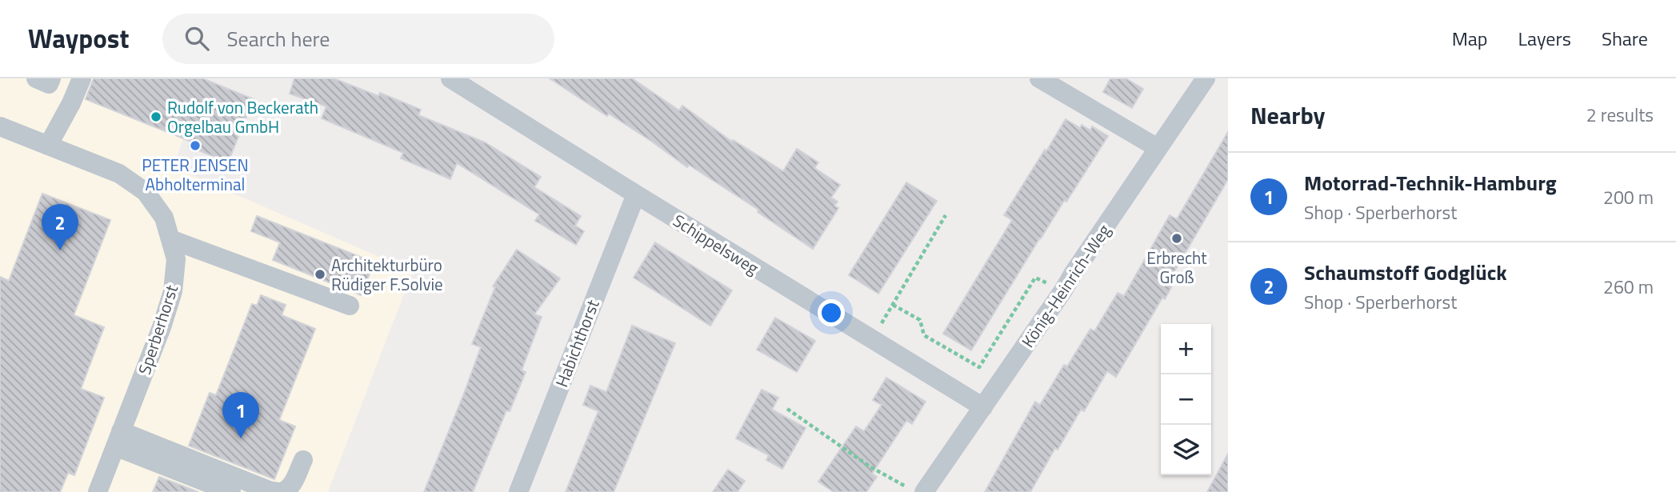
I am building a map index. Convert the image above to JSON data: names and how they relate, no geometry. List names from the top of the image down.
{
  "streets": {
    "street": [
      "Schippelsweg",
      "König-Heinrich-Weg",
      "Sperberhorst",
      "Habichthorst"
    ]
  },
  "crossings": [
    ["Schippelsweg", "König-Heinrich-Weg"],
    ["Schippelsweg", "Habichthorst"]
  ],
  "places": [
    "Rudolf von Beckerath Orgelbau GmbH",
    "PETER JENSEN Abholterminal",
    "Erbrecht Groß",
    "Architekturbüro Rüdiger F.Solvie"
  ],
  "page": {
    "header": "Waypost",
    "search": "Search here",
    "nav": ["Map", "Layers", "Share"],
    "heading": ["Nearby", "2 results"],
    "list": [
      {
        "mark": "1",
        "name": "Motorrad-Technik-Hamburg",
        "note": "Shop · Sperberhorst",
        "value": "200 m"
      },
      {
        "mark": "2",
        "name": "Schaumstoff Godglück",
        "note": "Shop · Sperberhorst",
        "value": "260 m"
      }
    ],
    "pins": ["2", "1"],
    "map_buttons": ["+", "−"]
  }
}
